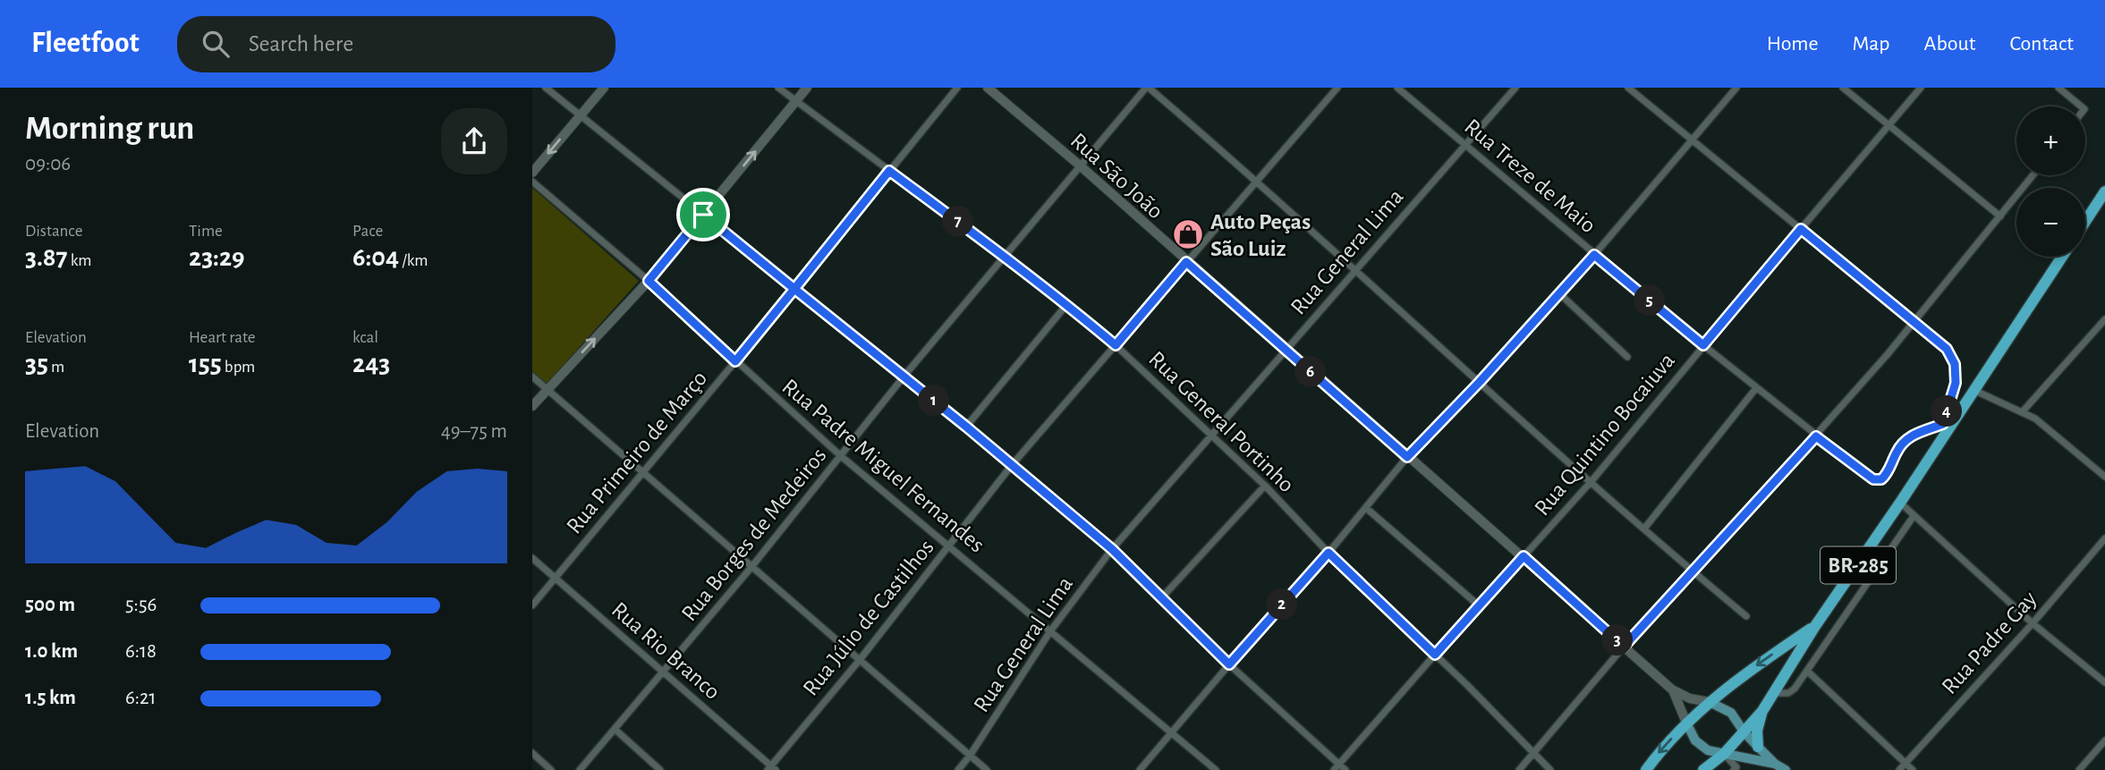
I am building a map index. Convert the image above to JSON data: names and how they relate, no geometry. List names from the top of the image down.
{
  "streets": {
    "highway": ["BR-285"],
    "main road": ["Rua São João"],
    "street": [
      "Rua Treze de Maio",
      "Rua General Lima",
      "Rua General Portinho",
      "Rua Quintino Bocaiuva",
      "Rua Primeiro de Março",
      "Rua Padre Miguel Fernandes",
      "Rua Borges de Medeiros",
      "Rua Júlio de Castilhos",
      "Rua Padre Gay",
      "Rua Rio Branco"
    ]
  },
  "crossings": [
    ["Rua São João", "Rua General Lima"],
    ["Rua São João", "Rua Quintino Bocaiuva"],
    ["Rua São João", "Rua Borges de Medeiros"],
    ["Rua São João", "BR-285"],
    ["Rua São João", "Rua Júlio de Castilhos"],
    ["Rua Treze de Maio", "Rua General Lima"],
    ["Rua Treze de Maio", "Rua Quintino Bocaiuva"],
    ["Rua Treze de Maio", "BR-285"],
    ["Rua General Lima", "Rua General Portinho"],
    ["Rua General Lima", "Rua Padre Miguel Fernandes"],
    ["Rua General Portinho", "Rua Quintino Bocaiuva"],
    ["Rua General Portinho", "Rua Primeiro de Março"],
    ["Rua General Portinho", "Rua Borges de Medeiros"],
    ["Rua General Portinho", "Rua Júlio de Castilhos"],
    ["Rua Primeiro de Março", "Rua Padre Miguel Fernandes"],
    ["Rua Primeiro de Março", "Rua Rio Branco"],
    ["Rua Padre Miguel Fernandes", "Rua Borges de Medeiros"],
    ["Rua Padre Miguel Fernandes", "Rua Júlio de Castilhos"],
    ["Rua Borges de Medeiros", "Rua Rio Branco"],
    ["Rua Júlio de Castilhos", "Rua Rio Branco"]
  ],
  "places": {
    "shop": ["Auto Peças São Luiz"]
  },
  "page": {
    "header": "Fleetfoot",
    "search": "Search here",
    "nav": [
      "Home",
      "Map",
      "About",
      "Contact"
    ],
    "heading": ["Morning run", "09:06"],
    "map_buttons": ["+", "−"],
    "stats": [
      ["Distance", "3.87 km"],
      ["Time", "23:29"],
      ["Pace", "6:04 /km"],
      ["Elevation", "35 m"],
      ["Heart rate", "155 bpm"],
      ["kcal", "243"]
    ],
    "pins": [
      "7",
      "5",
      "6",
      "1",
      "4",
      "2",
      "3"
    ],
    "chart": ["Elevation", "49–75 m"],
    "list": [
      {
        "name": "500 m",
        "note": "5:56"
      },
      {
        "name": "1.0 km",
        "note": "6:18"
      },
      {
        "name": "1.5 km",
        "note": "6:21"
      }
    ]
  }
}
